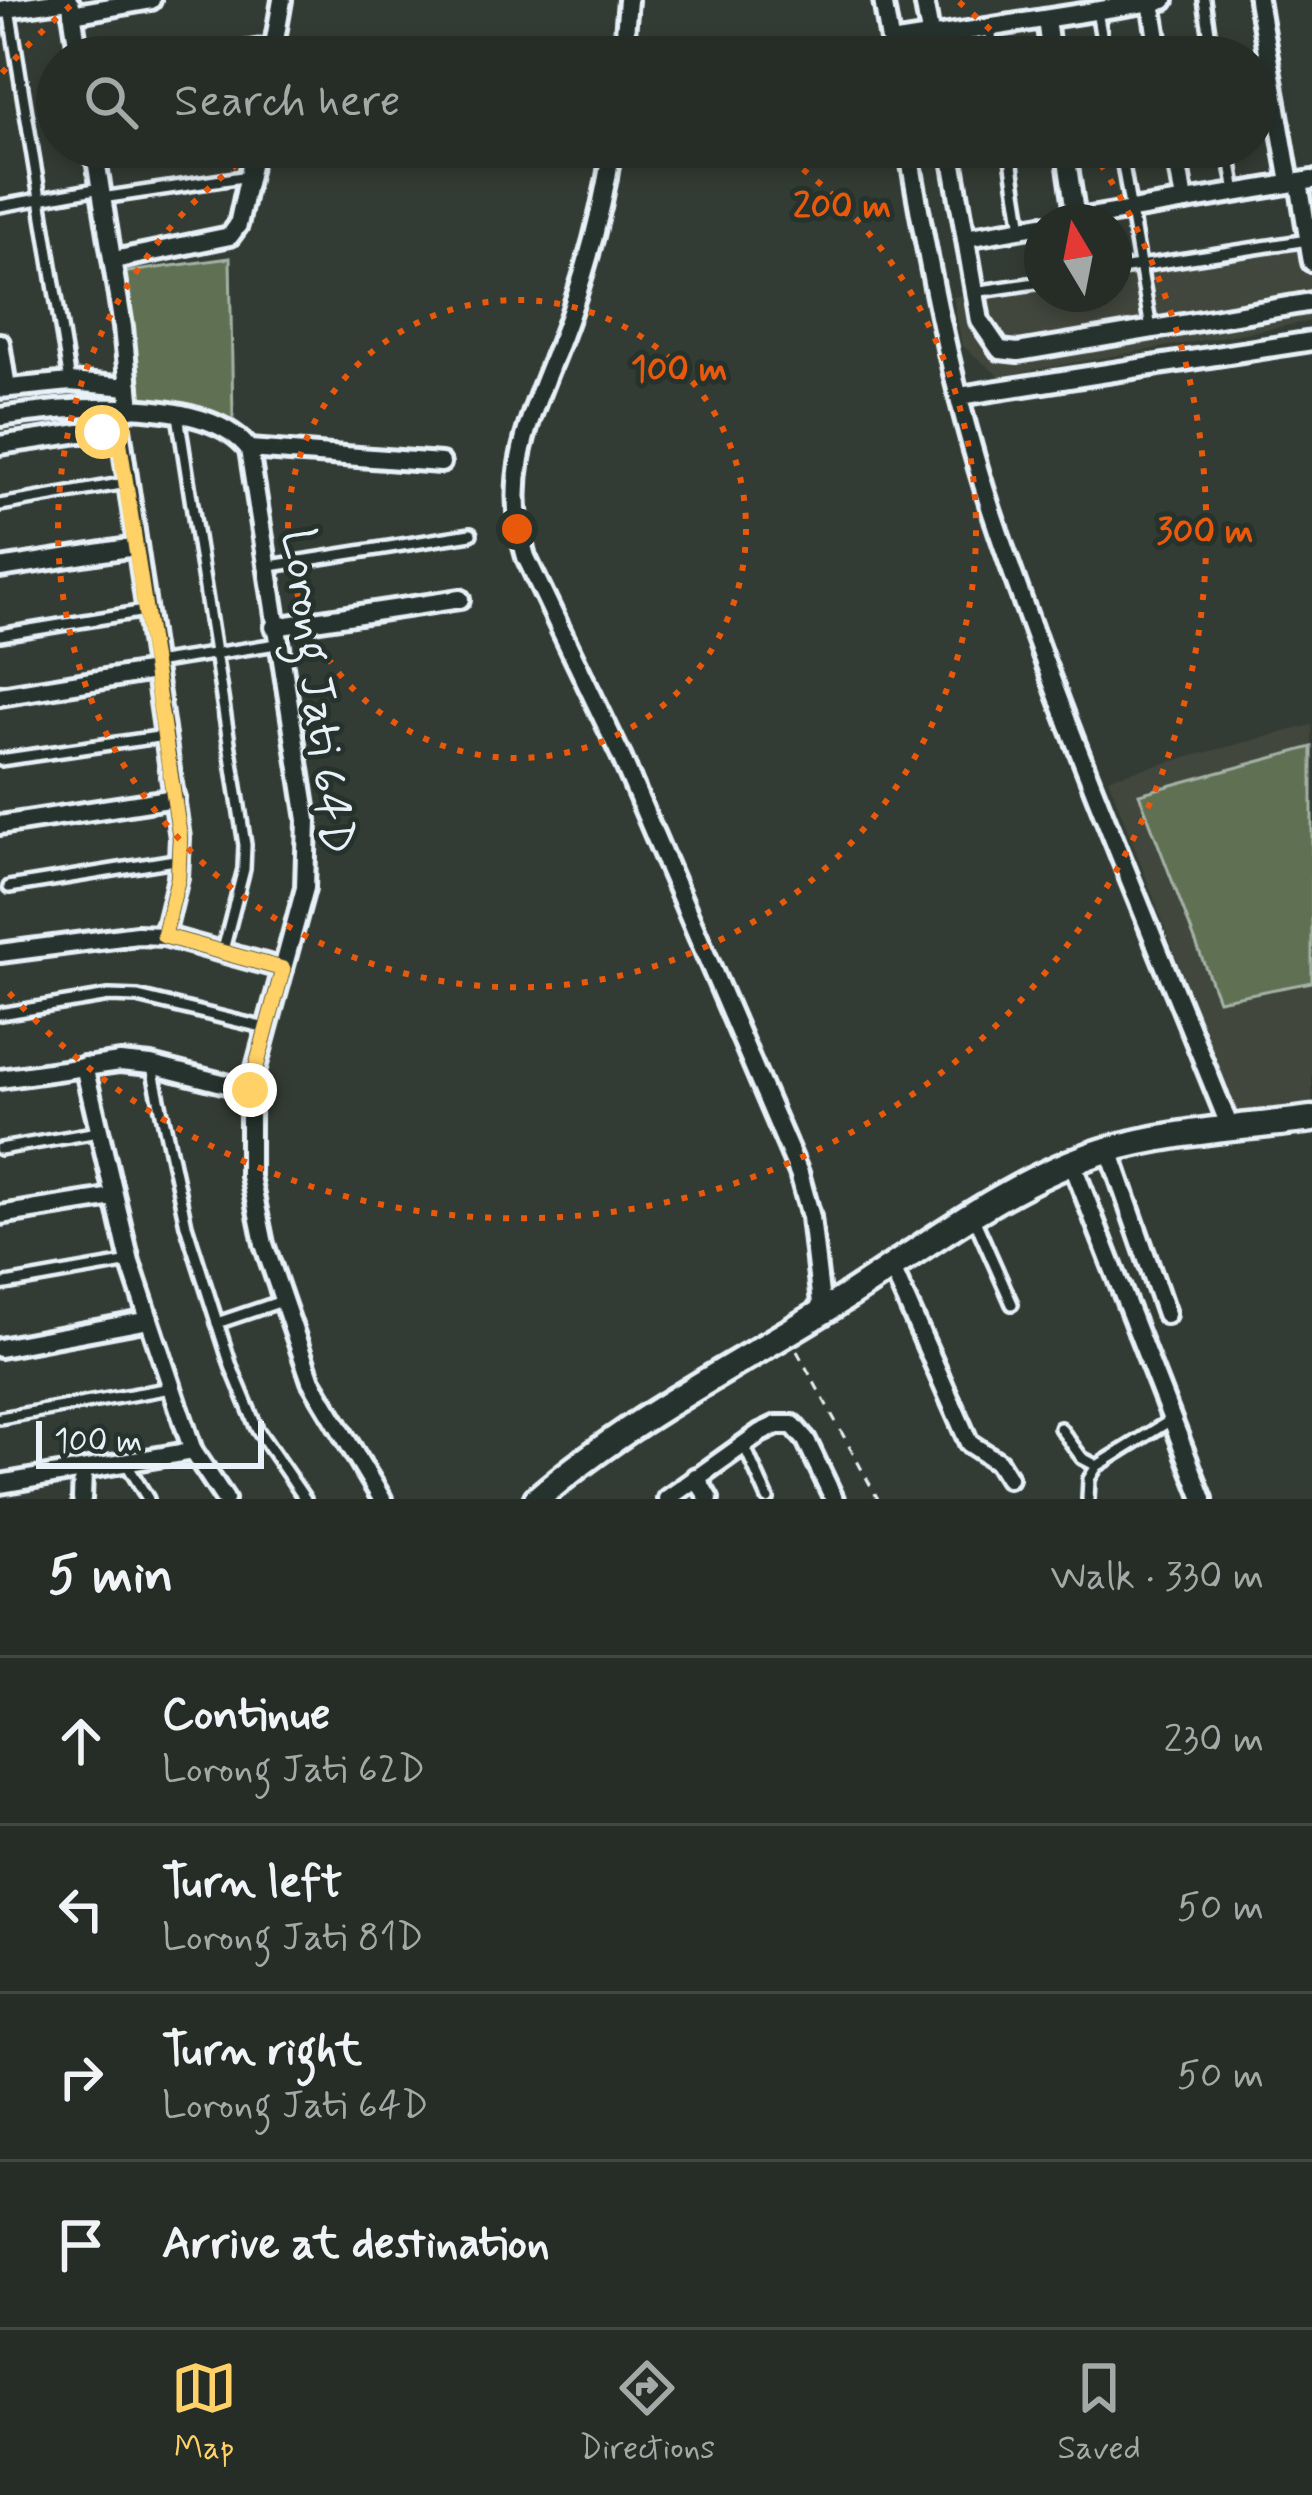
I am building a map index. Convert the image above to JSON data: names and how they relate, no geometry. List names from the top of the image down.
{
  "streets": {
    "street": ["Lorong Jati 64D"]
  },
  "scale_bar": "100 m",
  "north": "top",
  "page": {
    "search": "Search here",
    "scale": "100 m",
    "heading": ["5 min", "Walk · 330 m"],
    "list": [
      ["Continue", "Lorong Jati 62D", "230 m"],
      ["Turn left", "Lorong Jati 81D", "50 m"],
      ["Turn right", "Lorong Jati 64D", "50 m"],
      "Arrive at destination"
    ],
    "nav": ["Map", "Directions", "Saved"]
  },
  "rings": ["200 m", "100 m", "300 m"]
}
